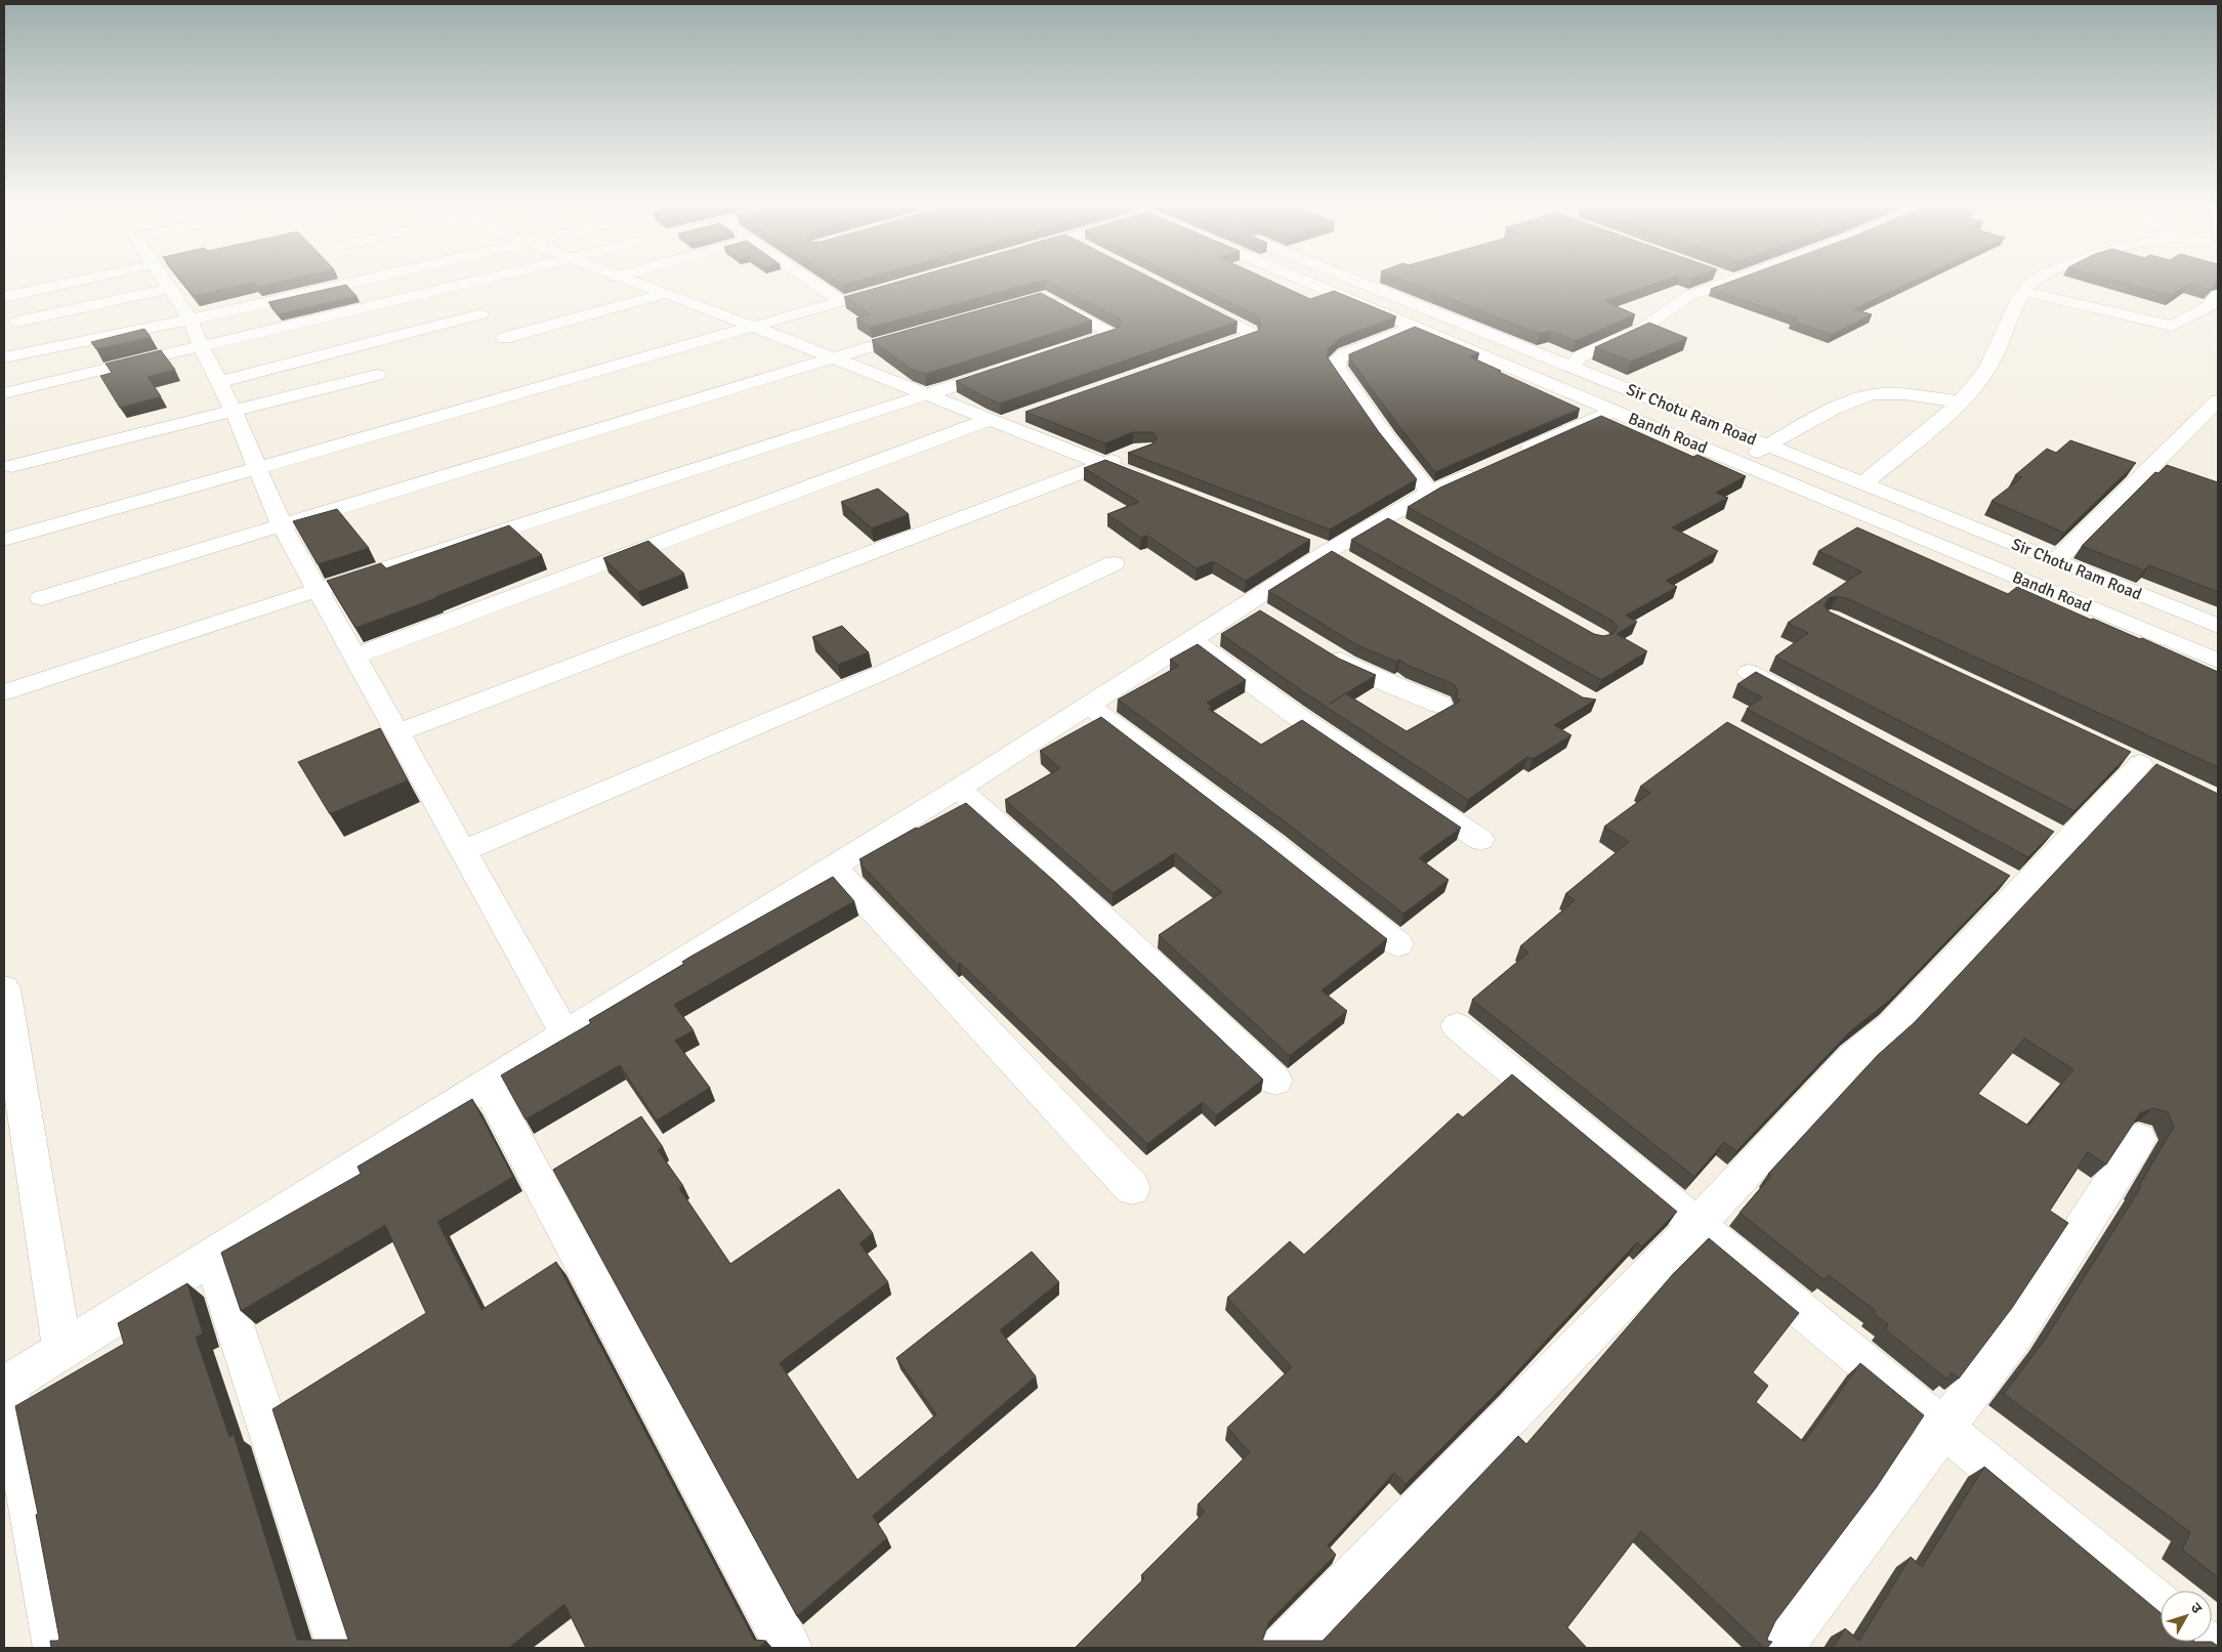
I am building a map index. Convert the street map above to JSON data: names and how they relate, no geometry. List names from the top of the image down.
{
  "streets": {
    "street": ["Sir Chotu Ram Road", "Bandh Road"]
  },
  "north": "top right"
}
